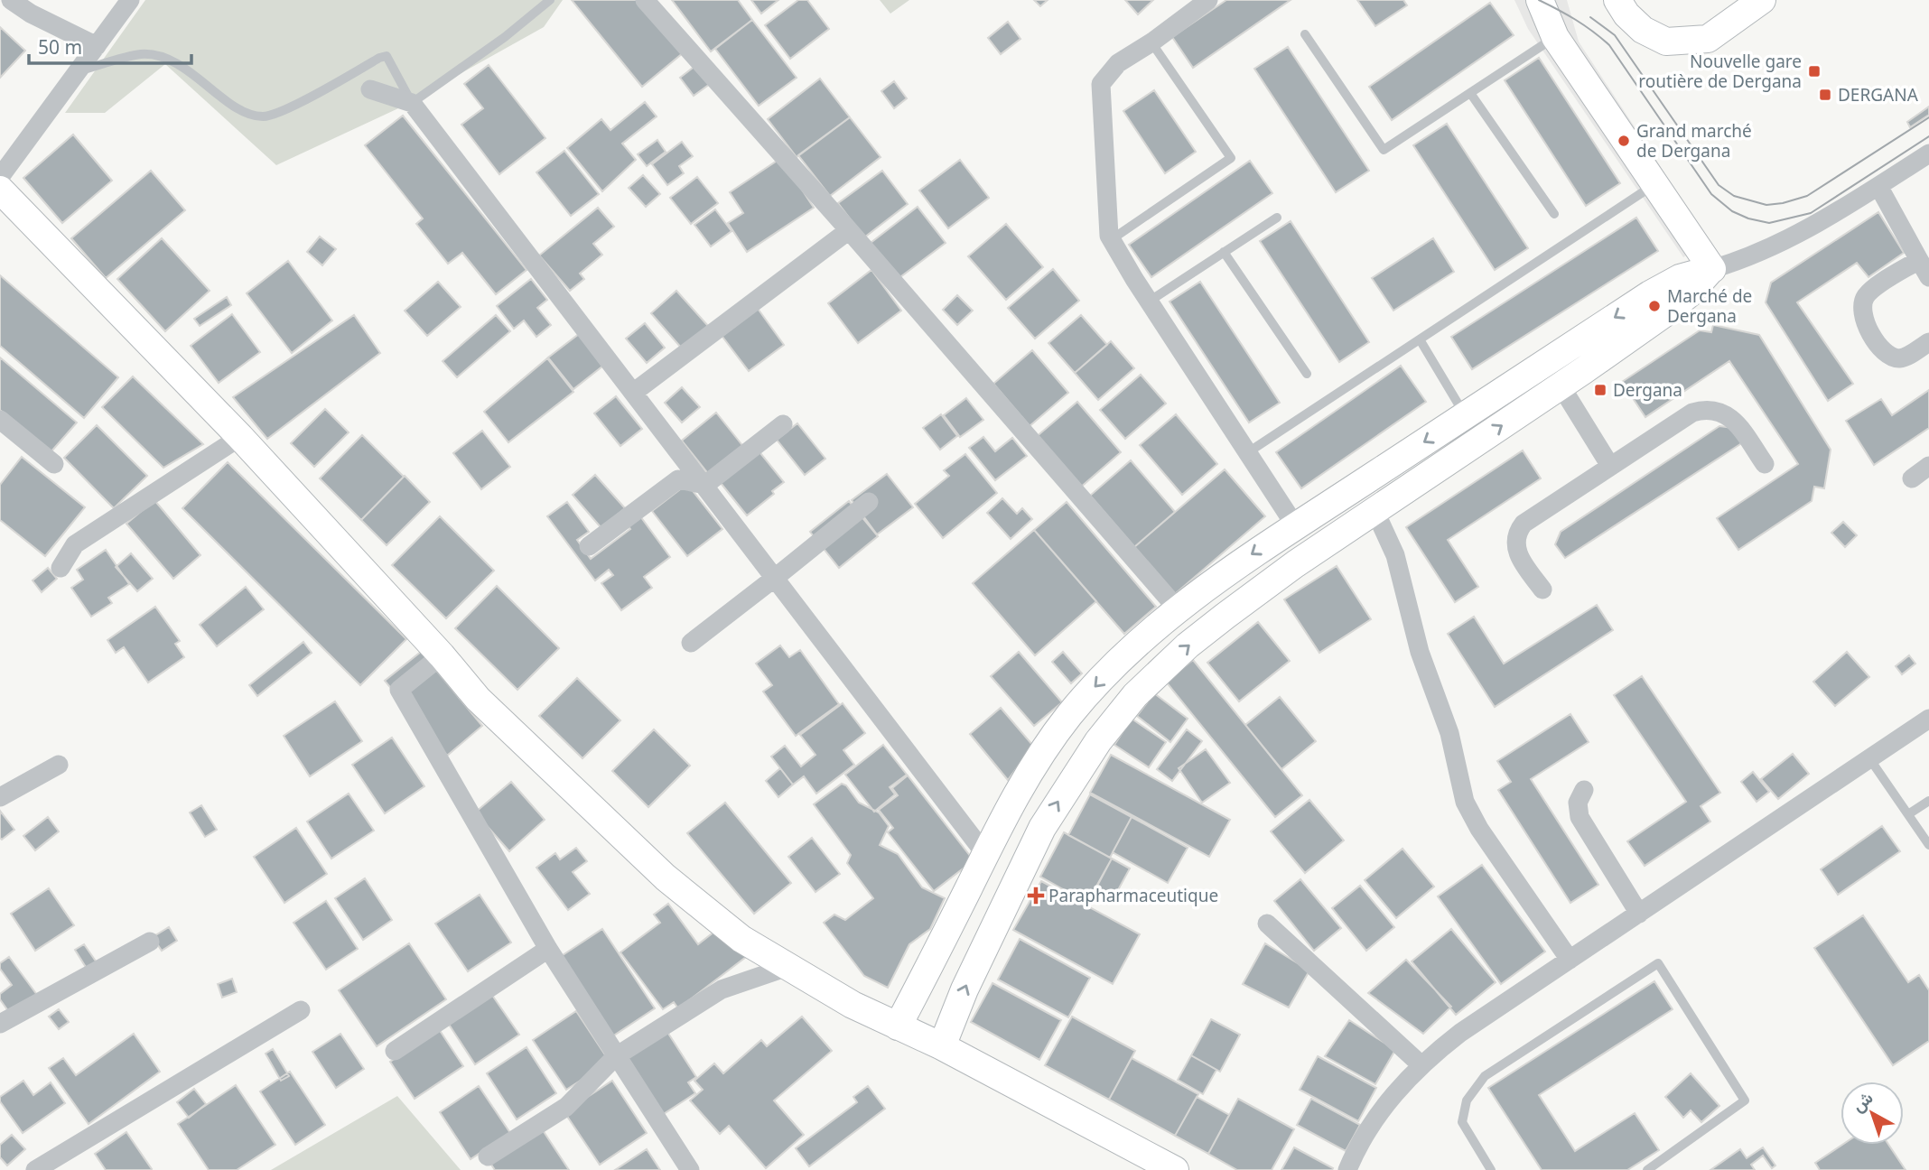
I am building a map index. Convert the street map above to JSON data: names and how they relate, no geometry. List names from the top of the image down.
{
  "places": {
    "transit": ["Nouvelle gare routière de Dergana", "DERGANA", "Dergana"],
    "other": ["Grand marché de Dergana", "Marché de Dergana"],
    "health": ["Parapharmaceutique"]
  },
  "scale_bar": "50 m",
  "north": "top left"
}
